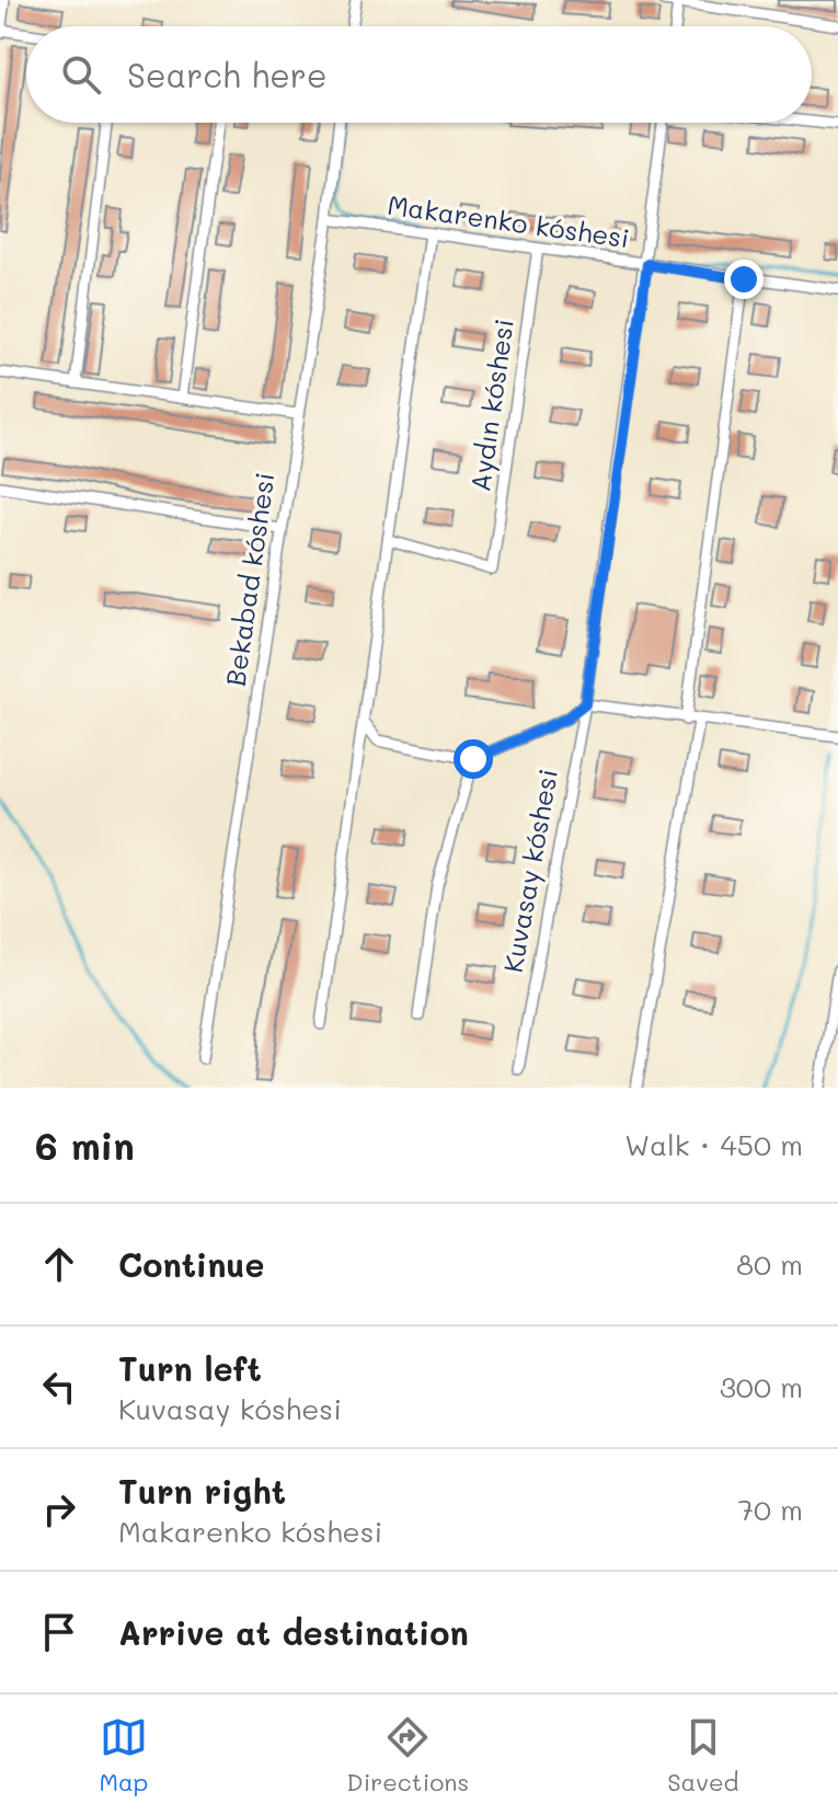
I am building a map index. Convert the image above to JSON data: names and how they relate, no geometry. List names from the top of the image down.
{
  "streets": {
    "street": [
      "Makarenko kóshesi",
      "Aydın kóshesi",
      "Bekabad kóshesi",
      "Kuvasay kóshesi"
    ]
  },
  "crossings": [
    ["Makarenko kóshesi", "Aydın kóshesi"],
    ["Makarenko kóshesi", "Bekabad kóshesi"],
    ["Makarenko kóshesi", "Kuvasay kóshesi"]
  ],
  "page": {
    "search": "Search here",
    "heading": ["6 min", "Walk · 450 m"],
    "list": [
      ["Continue", "80 m"],
      ["Turn left", "Kuvasay kóshesi", "300 m"],
      ["Turn right", "Makarenko kóshesi", "70 m"],
      "Arrive at destination"
    ],
    "nav": ["Map", "Directions", "Saved"]
  }
}
